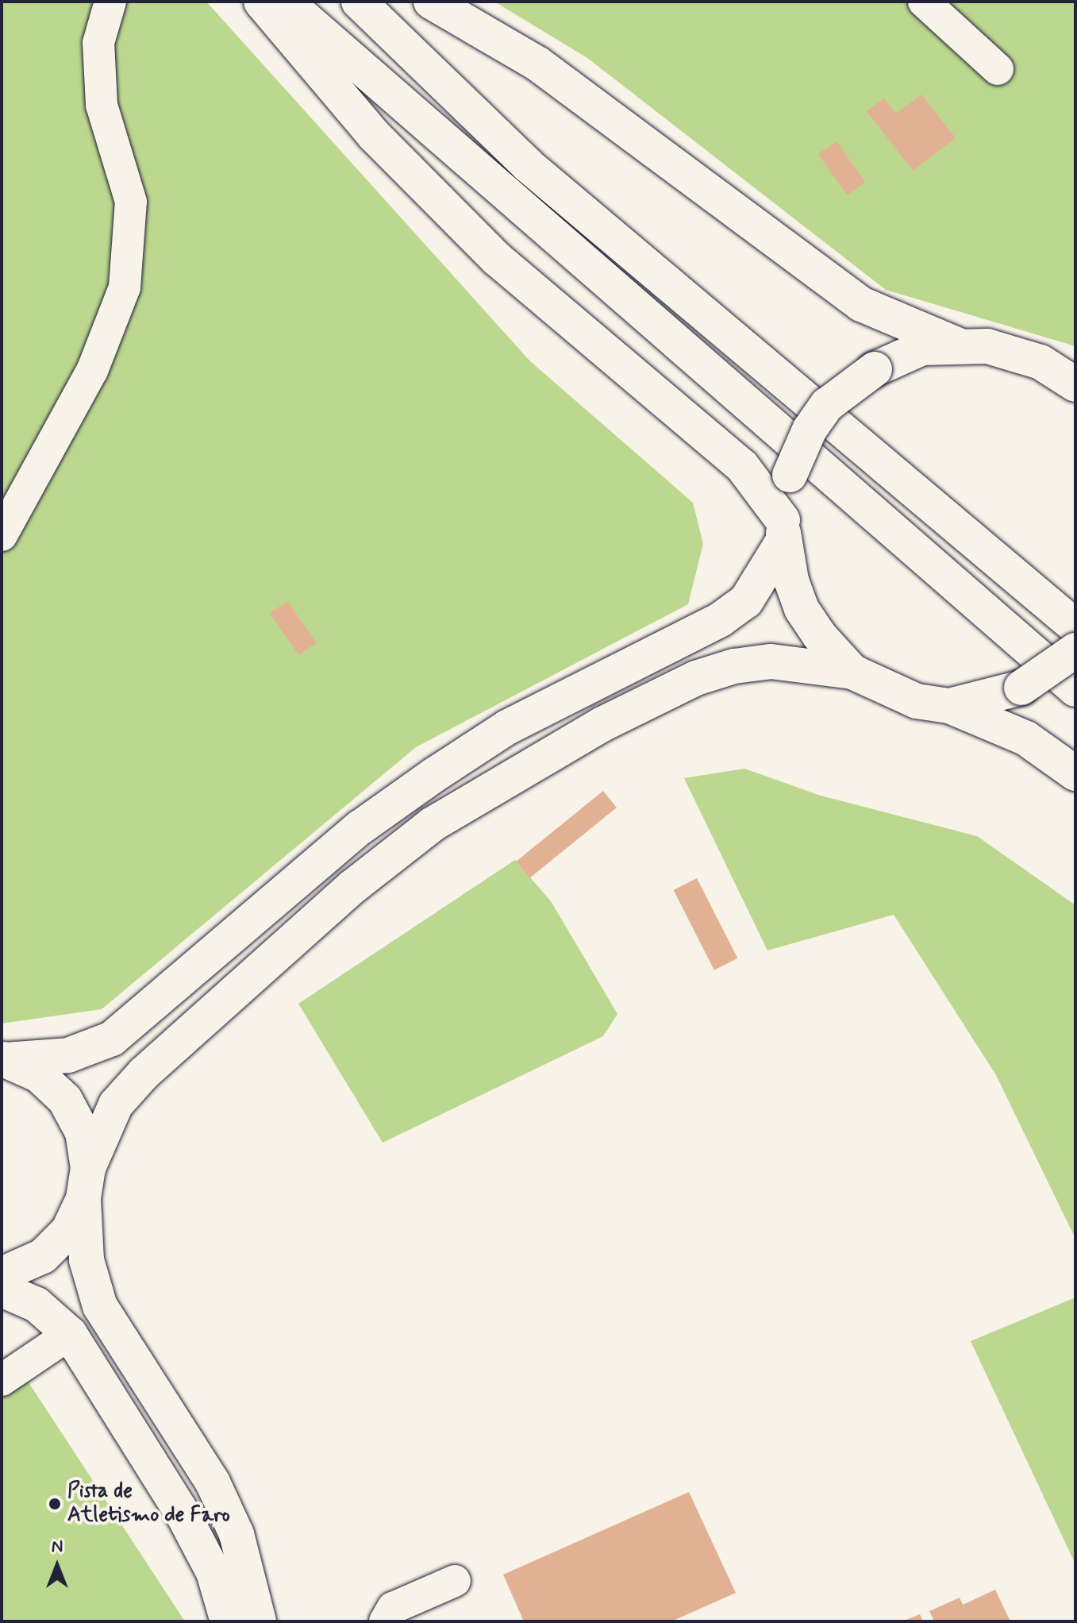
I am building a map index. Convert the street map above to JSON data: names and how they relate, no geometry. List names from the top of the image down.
{
  "places": ["Pista de Atletismo de Faro"],
  "north": "top"
}
